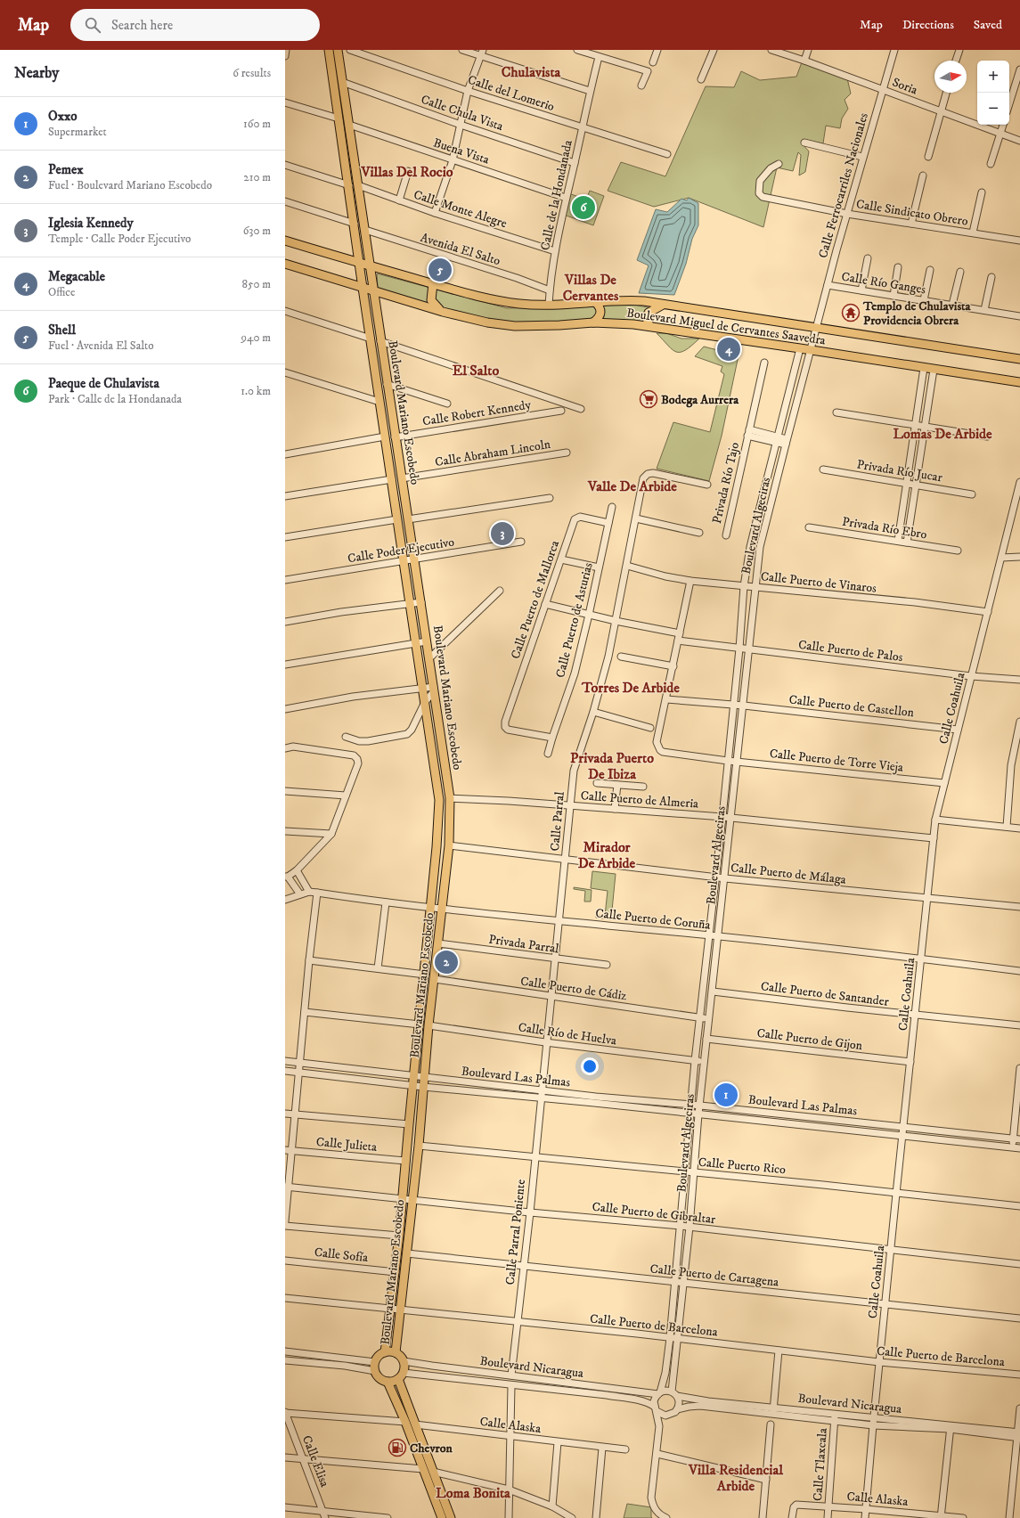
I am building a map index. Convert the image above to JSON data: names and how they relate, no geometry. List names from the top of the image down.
{
  "streets": {
    "main road": ["Boulevard Miguel de Cervantes Saavedra", "Boulevard Mariano Escobedo"],
    "street": [
      "Soria",
      "Calle del Lomerio",
      "Calle Chula Vista",
      "Buena Vista",
      "Calle Ferrocarriles Nacionales",
      "Calle de la Hondanada",
      "Calle Monte Alegre",
      "Calle Sindicato Obrero",
      "Avenida El Salto",
      "Calle Río Ganges",
      "Calle Robert Kennedy",
      "Calle Abraham Lincoln",
      "Privada Río Jucar",
      "Privada Río Tajo",
      "Boulevard Algeciras",
      "Privada Río Ebro",
      "Calle Poder Ejecutivo",
      "Calle Puerto de Vinaros",
      "Calle Puerto de Mallorca",
      "Calle Puerto de Asturias",
      "Calle Puerto de Palos",
      "Calle Puerto de Castellon",
      "Calle Coahuila",
      "Calle Puerto de Torre Vieja",
      "Calle Puerto de Almeria",
      "Calle Parral",
      "Calle Puerto de Málaga",
      "Calle Puerto de Coruña",
      "Privada Parral",
      "Calle Puerto de Cádiz",
      "Calle Puerto de Santander",
      "Calle Río de Huelva",
      "Calle Puerto de Gijon",
      "Boulevard Las Palmas",
      "Calle Julieta",
      "Calle Puerto Rico",
      "Calle Puerto de Gibraltar",
      "Calle Parral Poniente",
      "Calle Sofía",
      "Calle Puerto de Cartagena",
      "Calle Puerto de Barcelona",
      "Boulevard Nicaragua",
      "Calle Alaska",
      "Calle Elisa",
      "Calle Tlaxcala"
    ]
  },
  "crossings": [
    ["Soria", "Calle Ferrocarriles Nacionales"],
    ["Calle del Lomerio", "Calle de la Hondanada"],
    ["Calle Chula Vista", "Calle de la Hondanada"],
    ["Calle Chula Vista", "Boulevard Mariano Escobedo"],
    ["Buena Vista", "Calle de la Hondanada"],
    ["Buena Vista", "Boulevard Mariano Escobedo"],
    ["Calle Ferrocarriles Nacionales", "Calle Sindicato Obrero"],
    ["Calle Ferrocarriles Nacionales", "Calle Río Ganges"],
    ["Calle Ferrocarriles Nacionales", "Boulevard Miguel de Cervantes Saavedra"],
    ["Calle Ferrocarriles Nacionales", "Boulevard Algeciras"],
    ["Calle de la Hondanada", "Calle Monte Alegre"],
    ["Calle de la Hondanada", "Avenida El Salto"],
    ["Calle de la Hondanada", "Boulevard Miguel de Cervantes Saavedra"],
    ["Calle Monte Alegre", "Boulevard Mariano Escobedo"],
    ["Avenida El Salto", "Boulevard Mariano Escobedo"],
    ["Boulevard Miguel de Cervantes Saavedra", "Boulevard Mariano Escobedo"],
    ["Boulevard Miguel de Cervantes Saavedra", "Boulevard Algeciras"],
    ["Boulevard Mariano Escobedo", "Calle Robert Kennedy"],
    ["Boulevard Mariano Escobedo", "Calle Abraham Lincoln"],
    ["Boulevard Mariano Escobedo", "Calle Poder Ejecutivo"],
    ["Boulevard Mariano Escobedo", "Calle Puerto de Almeria"],
    ["Boulevard Mariano Escobedo", "Calle Puerto de Málaga"],
    ["Boulevard Mariano Escobedo", "Calle Puerto de Coruña"],
    ["Boulevard Mariano Escobedo", "Privada Parral"],
    ["Boulevard Mariano Escobedo", "Calle Puerto de Cádiz"],
    ["Boulevard Mariano Escobedo", "Calle Río de Huelva"],
    ["Boulevard Mariano Escobedo", "Boulevard Las Palmas"],
    ["Boulevard Mariano Escobedo", "Calle Julieta"],
    ["Boulevard Mariano Escobedo", "Calle Puerto Rico"],
    ["Boulevard Mariano Escobedo", "Calle Puerto de Gibraltar"],
    ["Boulevard Mariano Escobedo", "Calle Sofía"],
    ["Boulevard Mariano Escobedo", "Calle Puerto de Cartagena"],
    ["Boulevard Mariano Escobedo", "Calle Puerto de Barcelona"],
    ["Boulevard Mariano Escobedo", "Boulevard Nicaragua"],
    ["Privada Río Tajo", "Boulevard Algeciras"],
    ["Boulevard Algeciras", "Calle Puerto de Vinaros"],
    ["Boulevard Algeciras", "Calle Puerto de Palos"],
    ["Boulevard Algeciras", "Calle Puerto de Castellon"],
    ["Boulevard Algeciras", "Calle Puerto de Torre Vieja"],
    ["Boulevard Algeciras", "Calle Puerto de Almeria"],
    ["Boulevard Algeciras", "Calle Puerto de Málaga"],
    ["Boulevard Algeciras", "Calle Puerto de Coruña"],
    ["Boulevard Algeciras", "Calle Puerto de Cádiz"],
    ["Boulevard Algeciras", "Calle Puerto de Santander"],
    ["Boulevard Algeciras", "Calle Río de Huelva"],
    ["Boulevard Algeciras", "Calle Puerto de Gijon"],
    ["Boulevard Algeciras", "Boulevard Las Palmas"],
    ["Boulevard Algeciras", "Calle Puerto Rico"],
    ["Boulevard Algeciras", "Calle Puerto de Gibraltar"],
    ["Boulevard Algeciras", "Calle Puerto de Cartagena"],
    ["Boulevard Algeciras", "Calle Puerto de Barcelona"],
    ["Boulevard Algeciras", "Boulevard Nicaragua"],
    ["Calle Puerto de Vinaros", "Calle Coahuila"],
    ["Calle Puerto de Vinaros", "Calle Parral"],
    ["Calle Puerto de Mallorca", "Calle Puerto de Asturias"],
    ["Calle Puerto de Palos", "Calle Coahuila"],
    ["Calle Puerto de Castellon", "Calle Coahuila"],
    ["Calle Puerto de Castellon", "Calle Puerto de Torre Vieja"],
    ["Calle Coahuila", "Calle Puerto de Torre Vieja"],
    ["Calle Coahuila", "Calle Puerto de Almeria"],
    ["Calle Coahuila", "Calle Puerto de Málaga"],
    ["Calle Coahuila", "Calle Puerto de Coruña"],
    ["Calle Coahuila", "Calle Puerto de Santander"],
    ["Calle Coahuila", "Calle Puerto de Gijon"],
    ["Calle Coahuila", "Boulevard Las Palmas"],
    ["Calle Coahuila", "Calle Puerto Rico"],
    ["Calle Coahuila", "Calle Puerto de Gibraltar"],
    ["Calle Coahuila", "Calle Puerto de Cartagena"],
    ["Calle Coahuila", "Calle Puerto de Barcelona"],
    ["Calle Coahuila", "Boulevard Nicaragua"],
    ["Calle Coahuila", "Calle Alaska"],
    ["Calle Puerto de Almeria", "Calle Parral"],
    ["Calle Parral", "Calle Puerto de Málaga"],
    ["Calle Parral", "Calle Puerto de Coruña"],
    ["Calle Parral", "Privada Parral"],
    ["Calle Parral", "Calle Puerto de Cádiz"],
    ["Calle Parral", "Calle Río de Huelva"],
    ["Calle Parral", "Boulevard Las Palmas"],
    ["Calle Parral", "Calle Parral Poniente"],
    ["Boulevard Las Palmas", "Calle Parral Poniente"],
    ["Calle Puerto Rico", "Calle Parral Poniente"],
    ["Calle Puerto de Gibraltar", "Calle Parral Poniente"],
    ["Calle Parral Poniente", "Calle Puerto de Cartagena"],
    ["Calle Parral Poniente", "Calle Puerto de Barcelona"],
    ["Calle Parral Poniente", "Boulevard Nicaragua"],
    ["Boulevard Nicaragua", "Calle Tlaxcala"],
    ["Calle Alaska", "Calle Tlaxcala"]
  ],
  "districts": [
    "Chulavista",
    "Villas Del Rocio",
    "Villas De Cervantes",
    "El Salto",
    "Lomas De Arbide",
    "Valle De Arbide",
    "Torres De Arbide",
    "Privada Puerto De Ibiza",
    "Mirador De Arbide",
    "Villa Residencial Arbide",
    "Loma Bonita"
  ],
  "places": {
    "temple": ["Templo de Chulavista Providencia Obrera"],
    "supermarket": ["Bodega Aurrera"],
    "fuel station": ["Chevron"]
  },
  "north": "right",
  "page": {
    "header": "Map",
    "search": "Search here",
    "nav": ["Map", "Directions", "Saved"],
    "heading": ["Nearby", "6 results"],
    "map_buttons": ["+", "−"],
    "list": [
      {
        "mark": "1",
        "name": "Oxxo",
        "note": "Supermarket",
        "value": "160 m"
      },
      {
        "mark": "2",
        "name": "Pemex",
        "note": "Fuel · Boulevard Mariano Escobedo",
        "value": "210 m"
      },
      {
        "mark": "3",
        "name": "Iglesia Kennedy",
        "note": "Temple · Calle Poder Ejecutivo",
        "value": "630 m"
      },
      {
        "mark": "4",
        "name": "Megacable",
        "note": "Office",
        "value": "850 m"
      },
      {
        "mark": "5",
        "name": "Shell",
        "note": "Fuel · Avenida El Salto",
        "value": "940 m"
      },
      {
        "mark": "6",
        "name": "Paeque de Chulavista",
        "note": "Park · Calle de la Hondanada",
        "value": "1.0 km"
      }
    ],
    "pins": [
      "6",
      "5",
      "4",
      "3",
      "2",
      "1"
    ]
  }
}
